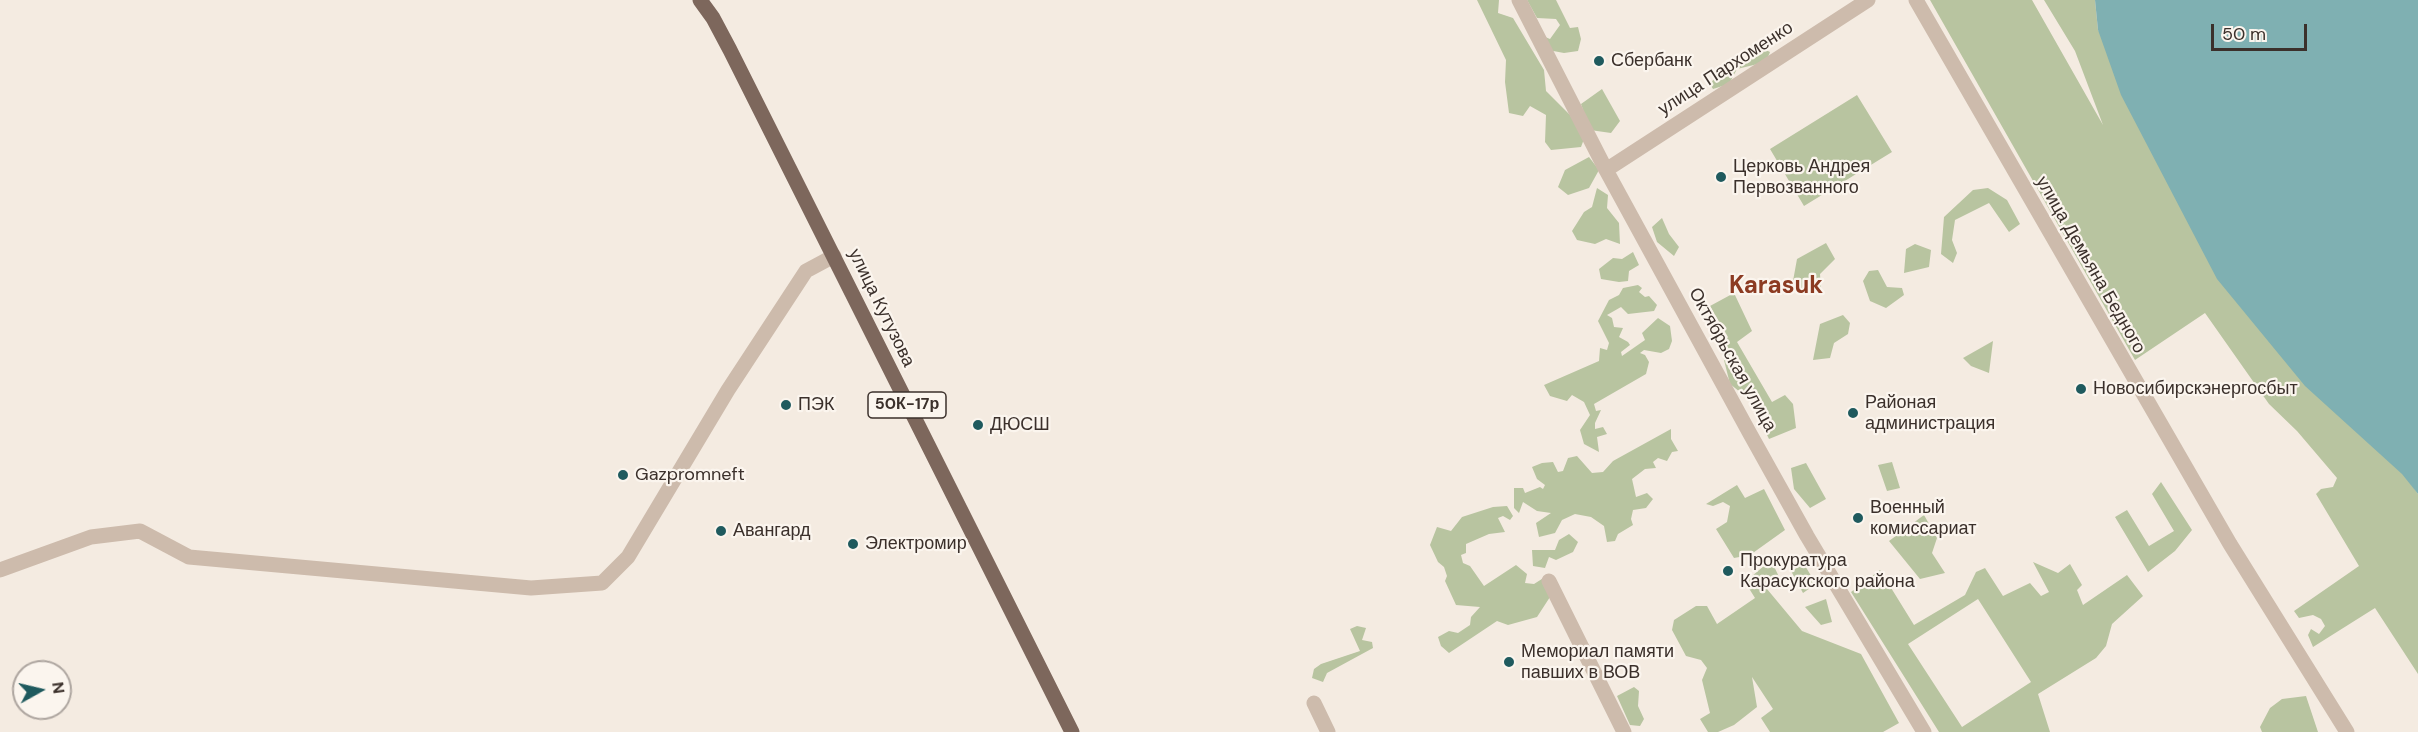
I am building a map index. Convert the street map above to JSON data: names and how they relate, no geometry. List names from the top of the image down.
{
  "streets": {
    "main road": ["улица Кутузова", "50К-17р"],
    "street": ["улица Пархоменко", "улица Демьяна Бедного", "Октябрьская улица"]
  },
  "crossings": [
    ["улица Пархоменко", "Октябрьская улица"]
  ],
  "districts": ["Karasuk"],
  "places": [
    "Сбербанк",
    "Церковь Андрея Первозванного",
    "Новосибирскэнергосбыт",
    "ПЭК",
    "Районая администрация",
    "ДЮСШ",
    "Gazpromneft",
    "Военный комиссариат",
    "Авангард",
    "Электромир",
    "Прокуратура Карасукского района",
    "Мемориал памяти павших в ВОВ"
  ],
  "scale_bar": "50 m",
  "north": "right"
}
